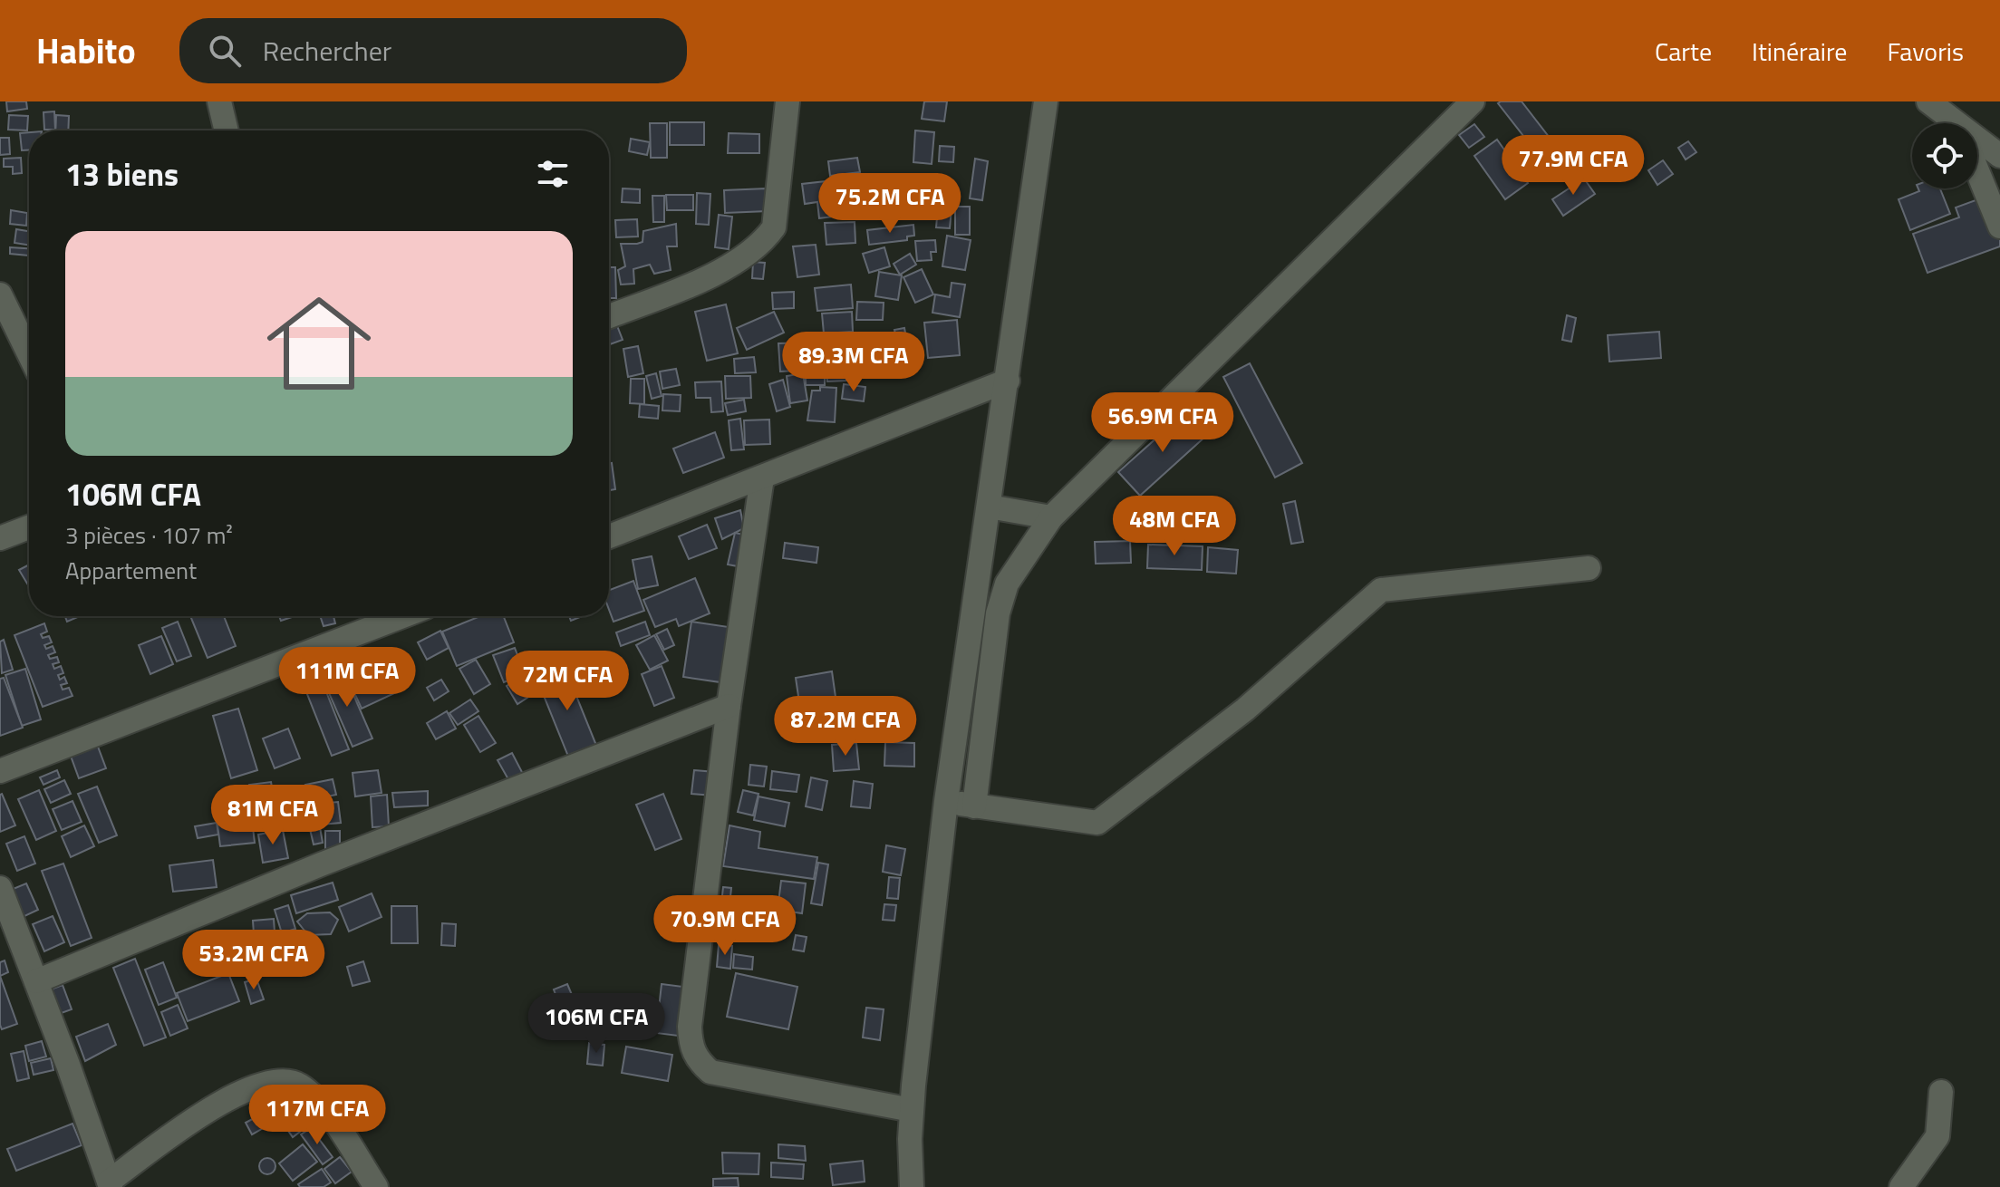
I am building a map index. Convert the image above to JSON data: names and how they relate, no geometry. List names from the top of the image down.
{
  "page": {
    "header": "Habito",
    "search": "Rechercher",
    "nav": ["Carte", "Itinéraire", "Favoris"],
    "heading": "13 biens",
    "price": [
      "77.9M CFA",
      "75.2M CFA",
      "89.3M CFA",
      "56.9M CFA",
      "48M CFA",
      "111M CFA",
      "72M CFA",
      "87.2M CFA",
      "81M CFA",
      "70.9M CFA",
      "53.2M CFA",
      "106M CFA",
      "117M CFA"
    ],
    "list": [
      {
        "name": "106M CFA",
        "note": "3 pièces · 107 m² · Appartement"
      }
    ]
  }
}
